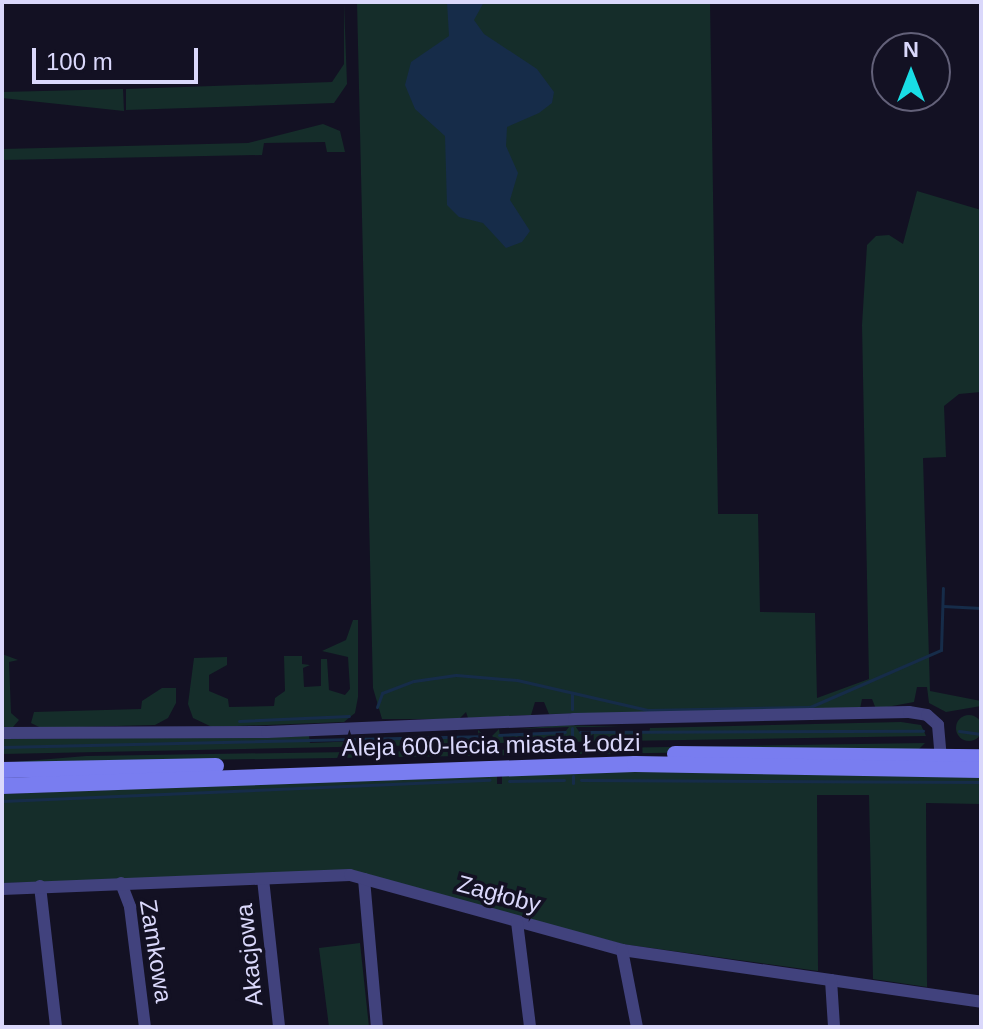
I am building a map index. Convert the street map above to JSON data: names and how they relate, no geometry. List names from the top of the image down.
{
  "streets": {
    "main road": ["Aleja 600-lecia miasta Łodzi"],
    "street": ["Zagłoby", "Zamkowa", "Akacjowa"]
  },
  "crossings": [
    ["Zagłoby", "Zamkowa"],
    ["Zagłoby", "Akacjowa"]
  ],
  "scale_bar": "100 m",
  "north": "top"
}
